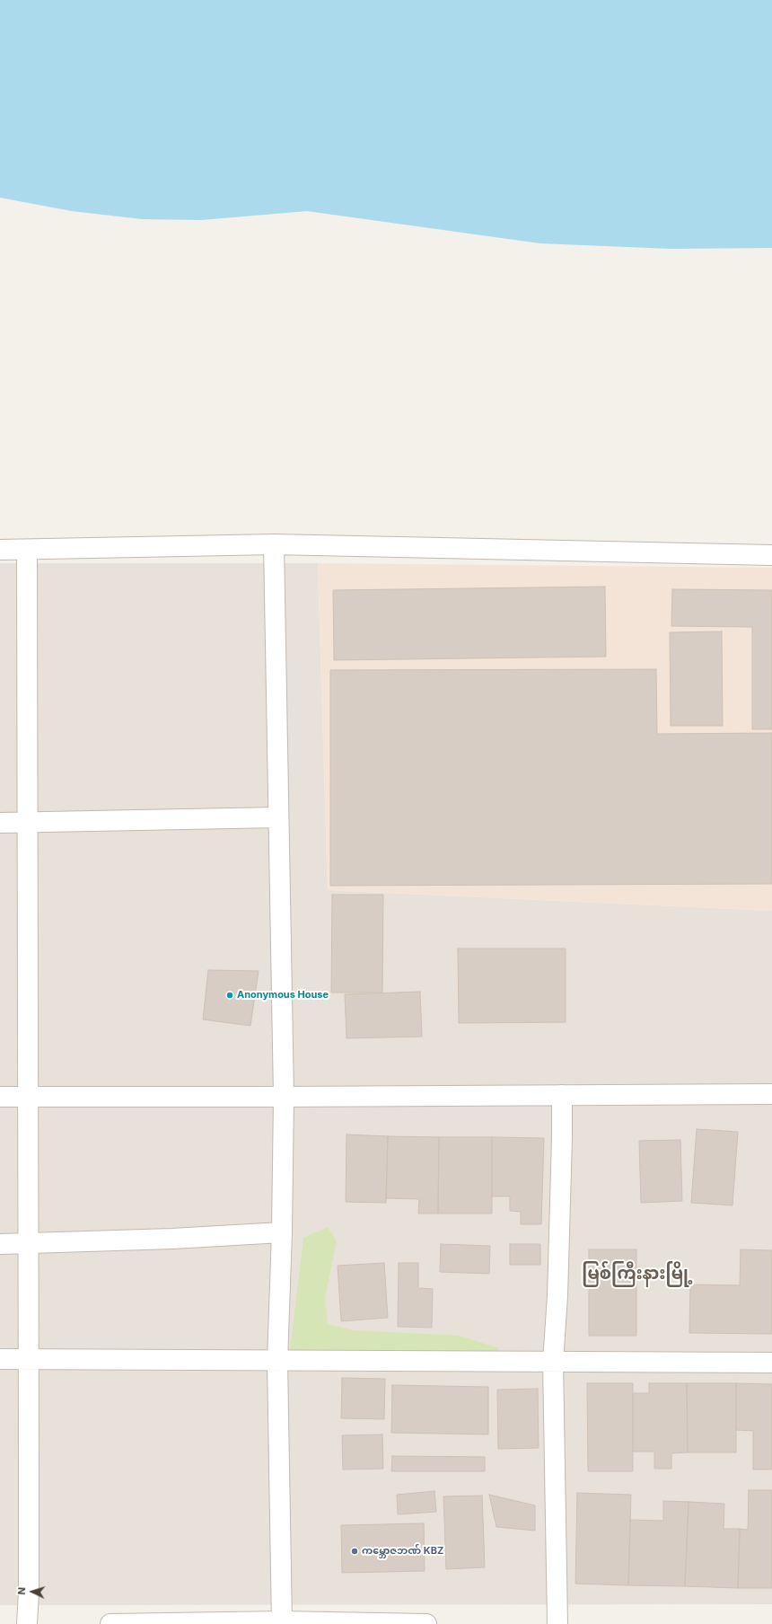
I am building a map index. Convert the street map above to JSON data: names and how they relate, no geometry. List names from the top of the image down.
{
  "districts": ["မြစ်ကြီးနားမြို့"],
  "places": ["Anonymous House", "ကမ္ဘောဇဘဏ် KBZ"],
  "north": "left"
}
